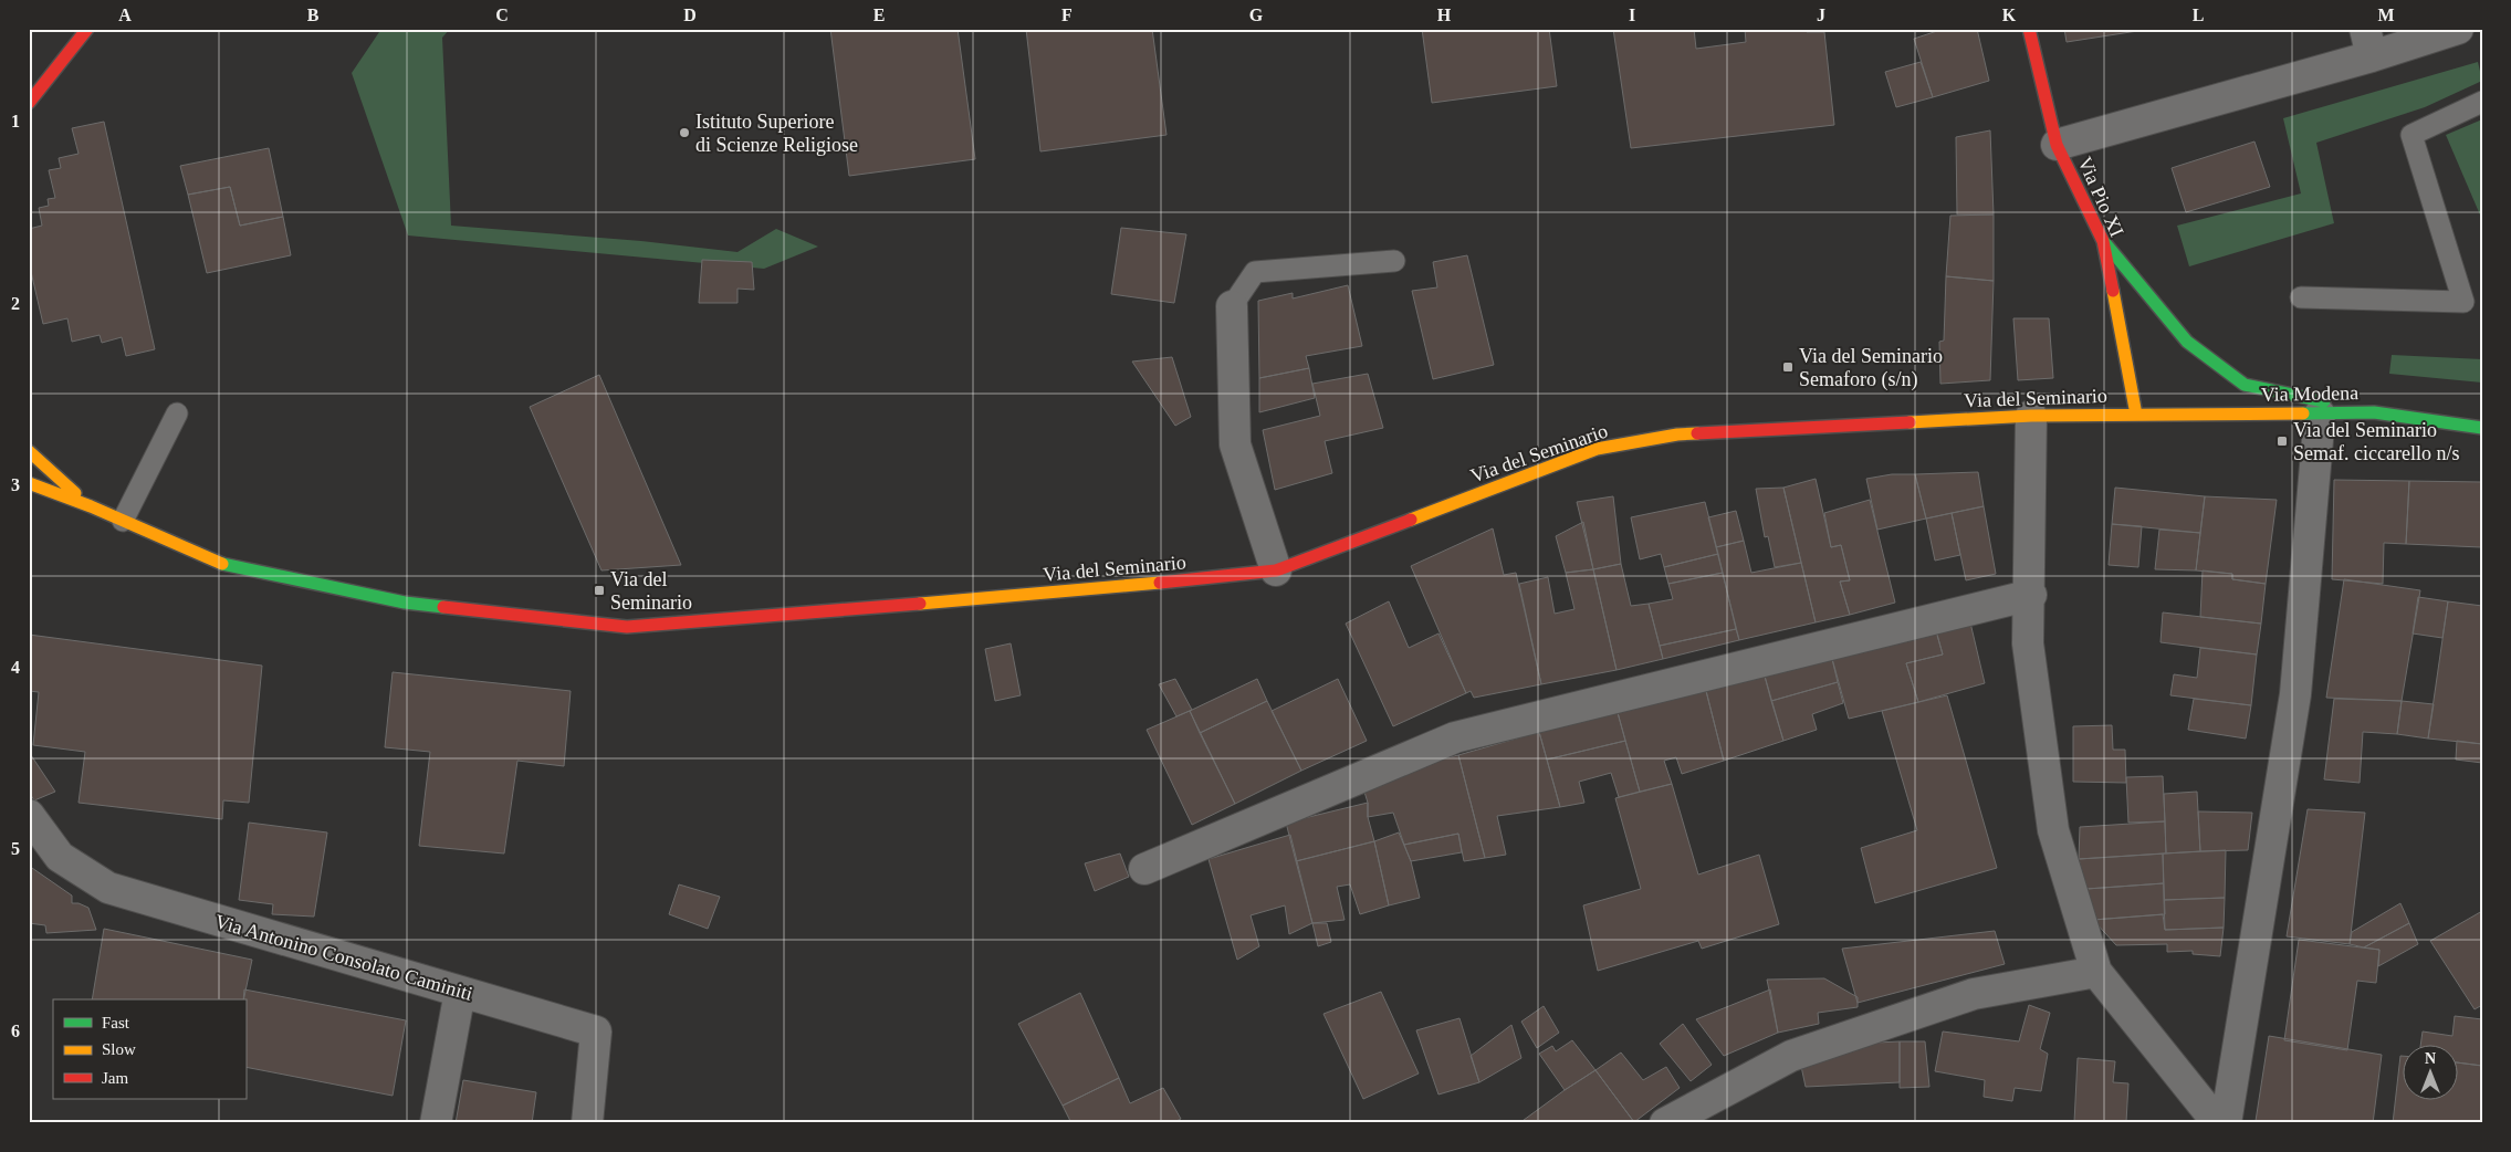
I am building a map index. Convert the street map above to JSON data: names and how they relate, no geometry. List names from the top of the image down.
{
  "streets": {
    "main road": ["Via Pio XI", "Via Modena", "Via del Seminario"],
    "street": ["Via Antonino Consolato Caminiti"]
  },
  "crossings": [
    ["Via Pio XI", "Via Modena"],
    ["Via Pio XI", "Via del Seminario"],
    ["Via Modena", "Via del Seminario"]
  ],
  "places": {
    "other": ["Istituto Superiore di Scienze Religiose"],
    "transit": ["Via del Seminario Semaforo (s/n)", "Via del Seminario Semaf. ciccarello n/s", "Via del Seminario"]
  },
  "legend": ["Fast", "Slow", "Jam"],
  "north": "top",
  "grid": {
    "columns": [
      "A",
      "B",
      "C",
      "D",
      "E",
      "F",
      "G",
      "H",
      "I",
      "J",
      "K",
      "L",
      "M"
    ],
    "rows": [
      "1",
      "2",
      "3",
      "4",
      "5",
      "6"
    ]
  }
}
